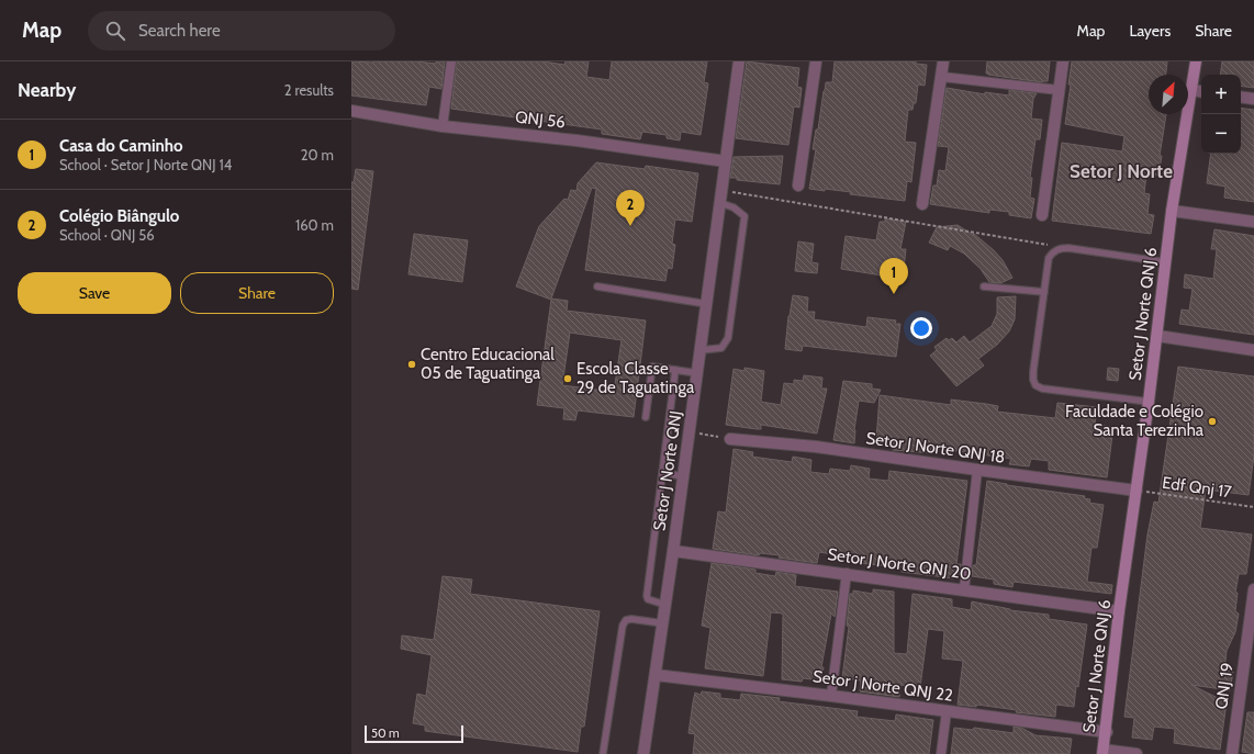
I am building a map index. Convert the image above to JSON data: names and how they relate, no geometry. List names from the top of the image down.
{
  "streets": {
    "main road": ["Setor J Norte QNJ 6"],
    "street": [
      "QNJ 56",
      "Setor J Norte QNJ 18",
      "Setor J Norte QNJ",
      "Setor J Norte QNJ 20",
      "Setor j Norte QNJ 22",
      "QNJ 19"
    ],
    "path": ["Edf Qnj 17"]
  },
  "crossings": [
    ["QNJ 56", "Setor J Norte QNJ"],
    ["Setor J Norte QNJ 6", "Setor J Norte QNJ 18"],
    ["Setor J Norte QNJ 6", "Edf Qnj 17"],
    ["Setor J Norte QNJ 6", "Setor J Norte QNJ 20"],
    ["Setor J Norte QNJ 6", "Setor j Norte QNJ 22"],
    ["Setor J Norte QNJ 18", "Edf Qnj 17"],
    ["Setor J Norte QNJ", "Setor J Norte QNJ 20"],
    ["Setor J Norte QNJ", "Setor j Norte QNJ 22"]
  ],
  "districts": ["Setor J Norte"],
  "places": ["Centro Educacional 05 de Taguatinga", "Escola Classe 29 de Taguatinga", "Faculdade e Colégio Santa Terezinha"],
  "scale_bar": "50 m",
  "north": "top right",
  "page": {
    "header": "Map",
    "search": "Search here",
    "nav": ["Map", "Layers", "Share"],
    "heading": ["Nearby", "2 results"],
    "map_buttons": ["+", "−"],
    "list": [
      {
        "mark": "1",
        "name": "Casa do Caminho",
        "note": "School · Setor J Norte QNJ 14",
        "value": "20 m"
      },
      {
        "mark": "2",
        "name": "Colégio Biângulo",
        "note": "School · QNJ 56",
        "value": "160 m"
      }
    ],
    "pins": ["2", "1"],
    "buttons": ["Save", "Share"],
    "scale": "50 m"
  }
}
